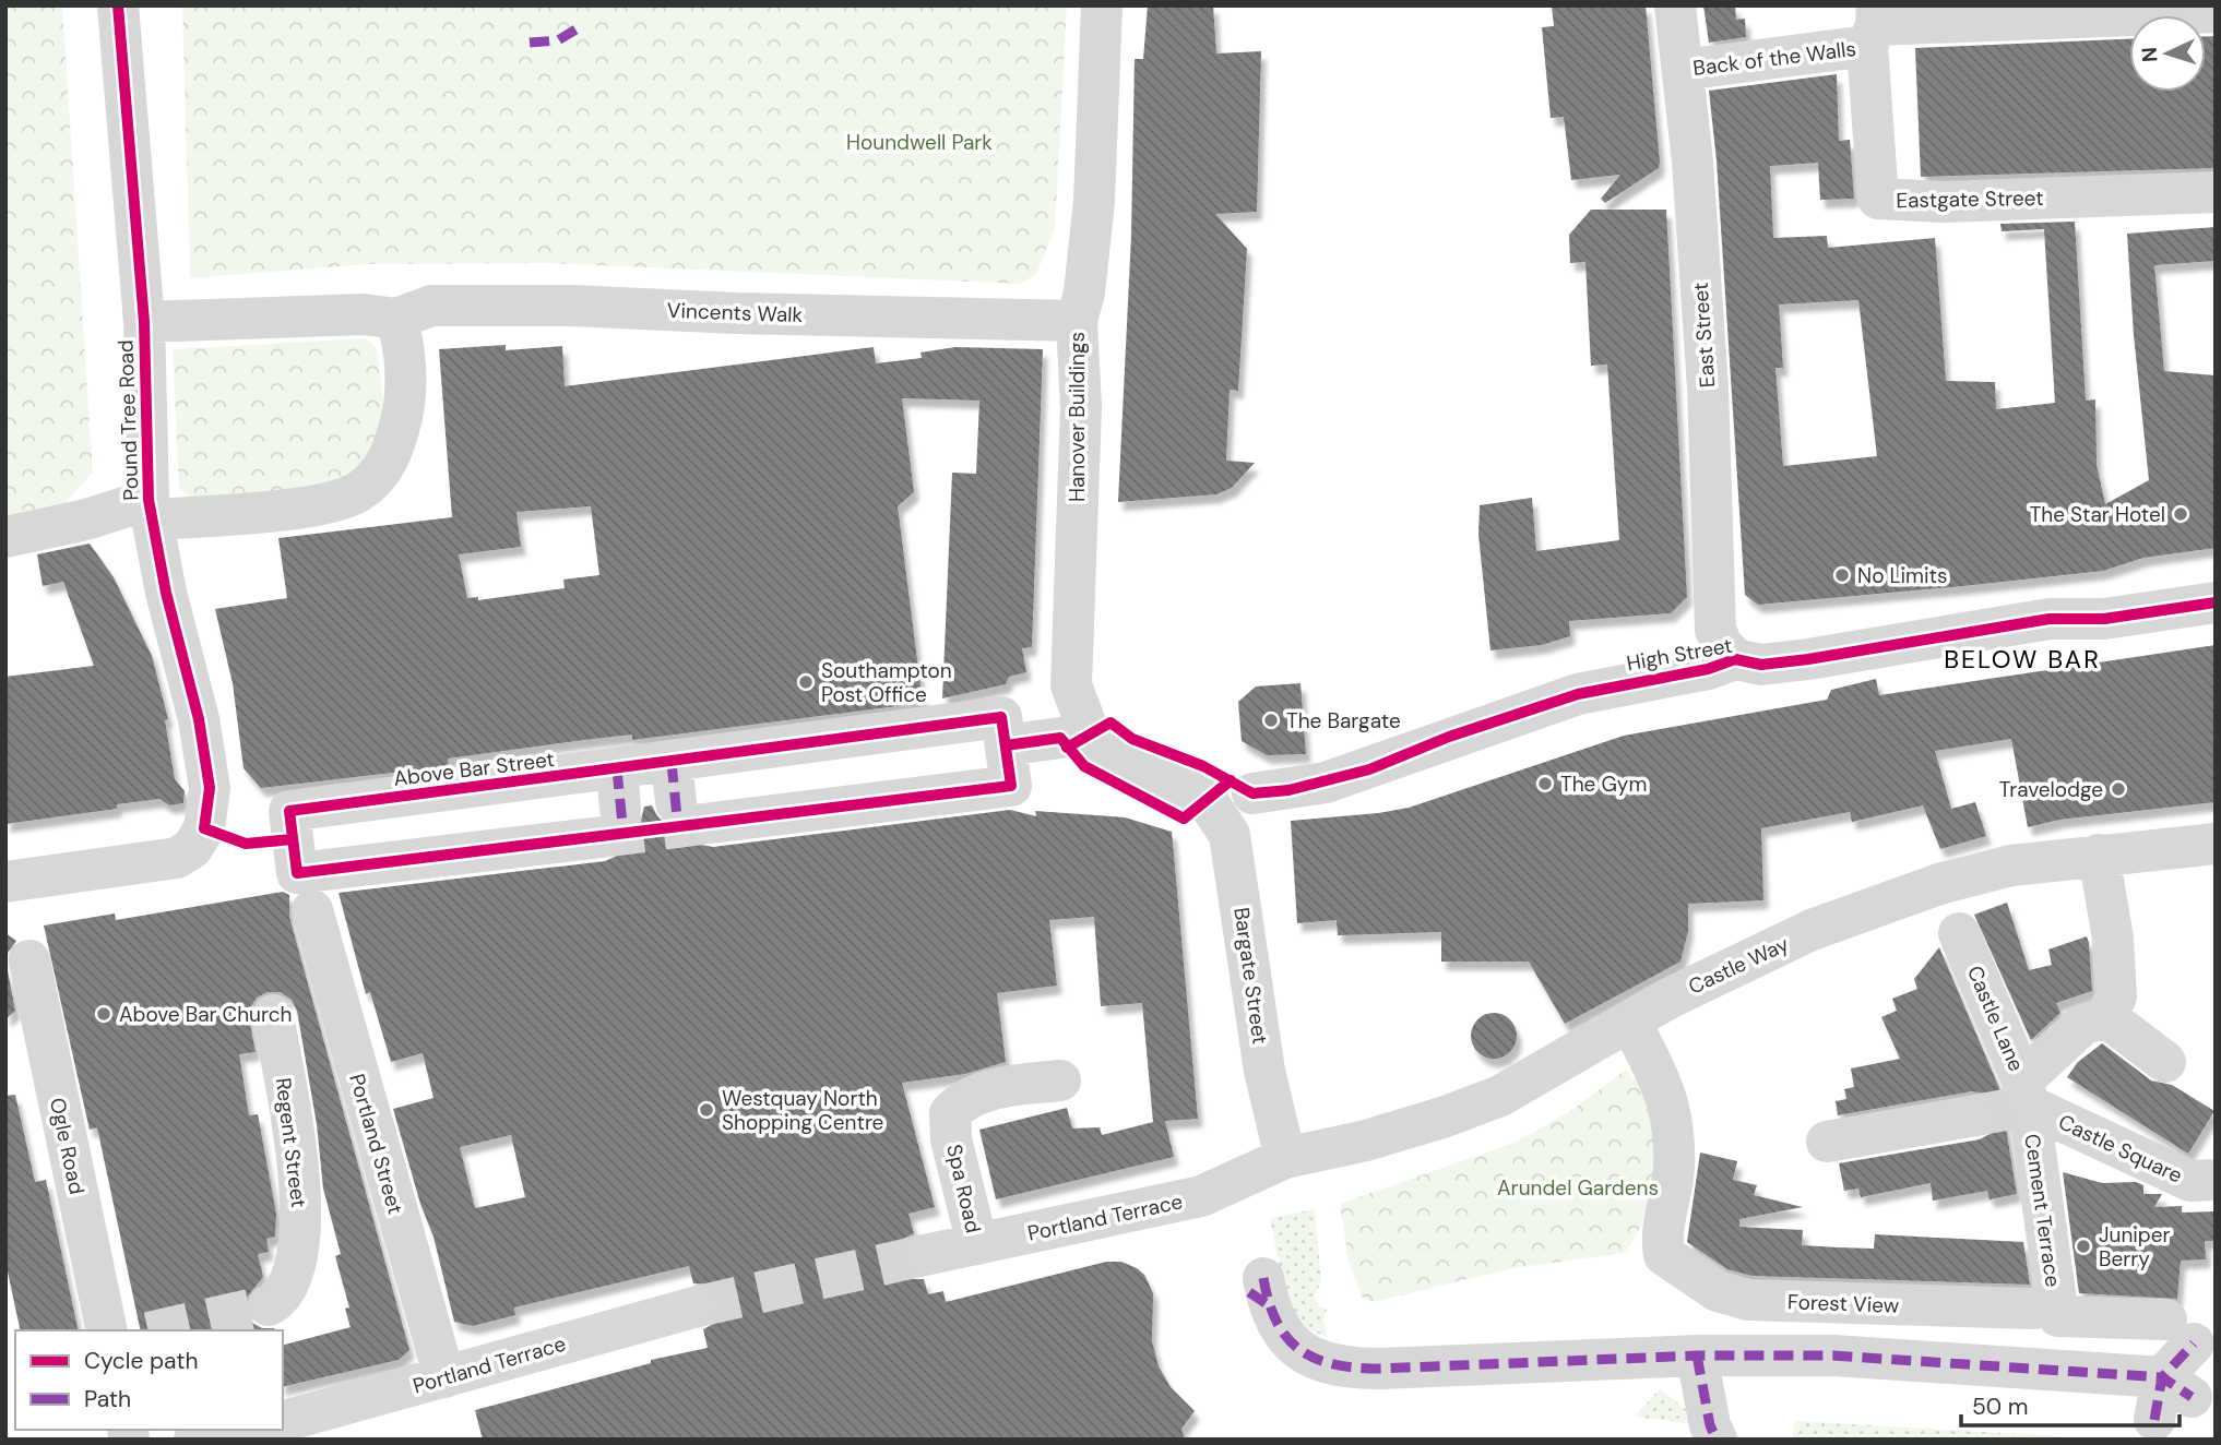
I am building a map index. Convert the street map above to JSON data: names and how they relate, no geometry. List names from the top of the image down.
{
  "streets": {
    "street": [
      "Back of the Walls",
      "Eastgate Street",
      "Vincents Walk",
      "East Street",
      "Hanover Buildings",
      "Pound Tree Road",
      "High Street",
      "Above Bar Street",
      "Castle Way",
      "Bargate Street",
      "Castle Lane",
      "Regent Street",
      "Portland Street",
      "Ogle Road",
      "Castle Square",
      "Spa Road",
      "Cement Terrace",
      "Portland Terrace",
      "Forest View"
    ]
  },
  "crossings": [
    ["Back of the Walls", "Eastgate Street"],
    ["Back of the Walls", "East Street"],
    ["Vincents Walk", "Hanover Buildings"],
    ["Vincents Walk", "Pound Tree Road"],
    ["East Street", "High Street"],
    ["Hanover Buildings", "Bargate Street"],
    ["Castle Way", "Bargate Street"],
    ["Castle Way", "Portland Terrace"],
    ["Castle Way", "Forest View"],
    ["Bargate Street", "Portland Terrace"],
    ["Castle Lane", "Castle Square"],
    ["Castle Lane", "Cement Terrace"],
    ["Portland Street", "Portland Terrace"],
    ["Castle Square", "Cement Terrace"],
    ["Spa Road", "Portland Terrace"],
    ["Cement Terrace", "Forest View"]
  ],
  "districts": ["BELOW BAR"],
  "parks": ["Houndwell Park", "Arundel Gardens"],
  "places": [
    "The Star Hotel",
    "No Limits",
    "Southampton Post Office",
    "The Bargate",
    "The Gym",
    "Travelodge",
    "Above Bar Church",
    "Westquay North Shopping Centre",
    "Juniper Berry"
  ],
  "legend": ["Cycle path", "Path"],
  "scale_bar": "50 m",
  "north": "left"
}
